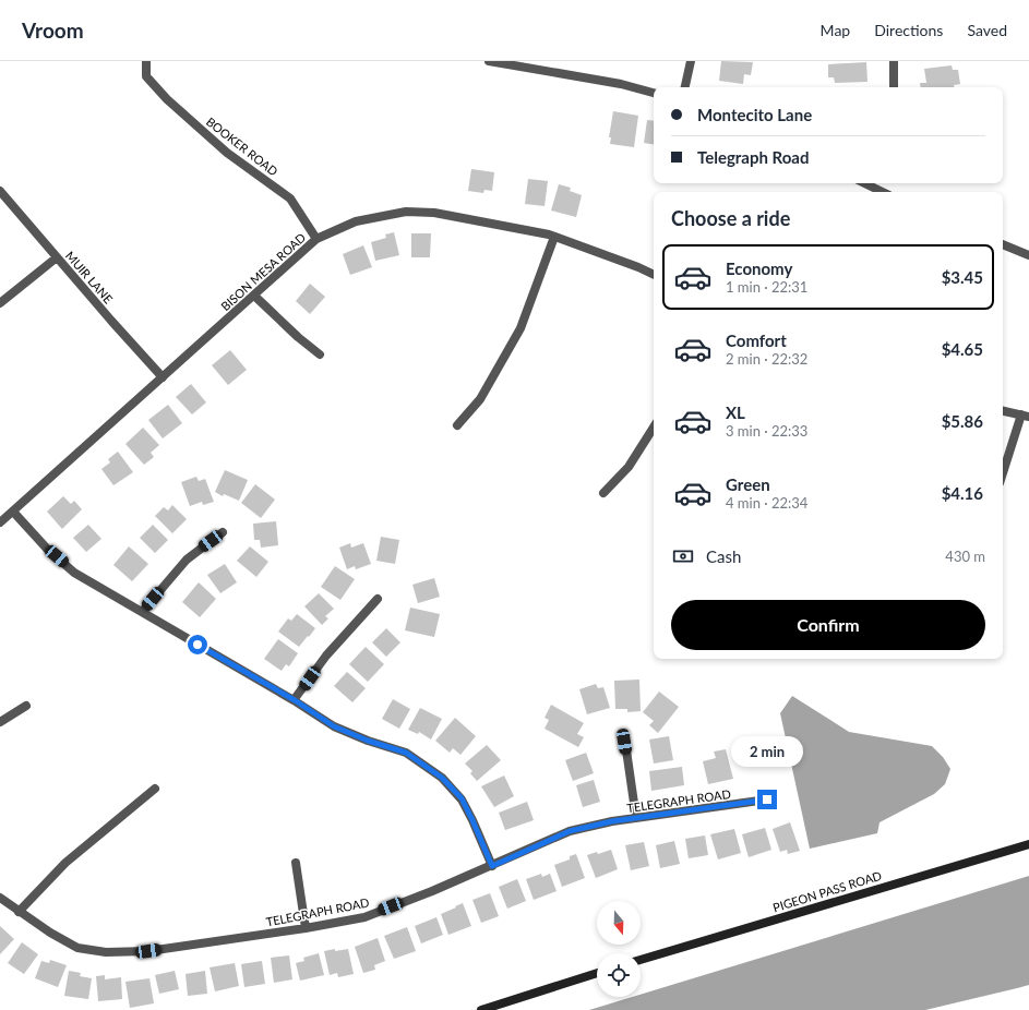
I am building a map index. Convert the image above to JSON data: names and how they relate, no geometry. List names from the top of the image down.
{
  "streets": {
    "street": [
      "BOOKER ROAD",
      "BISON MESA ROAD",
      "MUIR LANE",
      "TELEGRAPH ROAD",
      "PIGEON PASS ROAD"
    ]
  },
  "crossings": [
    ["BOOKER ROAD", "BISON MESA ROAD"],
    ["BISON MESA ROAD", "MUIR LANE"]
  ],
  "north": "bottom",
  "page": {
    "header": "Vroom",
    "nav": ["Map", "Directions", "Saved"],
    "banner": ["Montecito Lane", "Telegraph Road"],
    "heading": "Choose a ride",
    "list": [
      {
        "name": "Economy",
        "note": "1 min · 22:31",
        "value": "$3.45"
      },
      {
        "name": "Comfort",
        "note": "2 min · 22:32",
        "value": "$4.65"
      },
      {
        "name": "XL",
        "note": "3 min · 22:33",
        "value": "$5.86"
      },
      {
        "name": "Green",
        "note": "4 min · 22:34",
        "value": "$4.16"
      }
    ],
    "pay": ["Cash", "430 m"],
    "buttons": "Confirm",
    "bubble": "2 min"
  }
}
